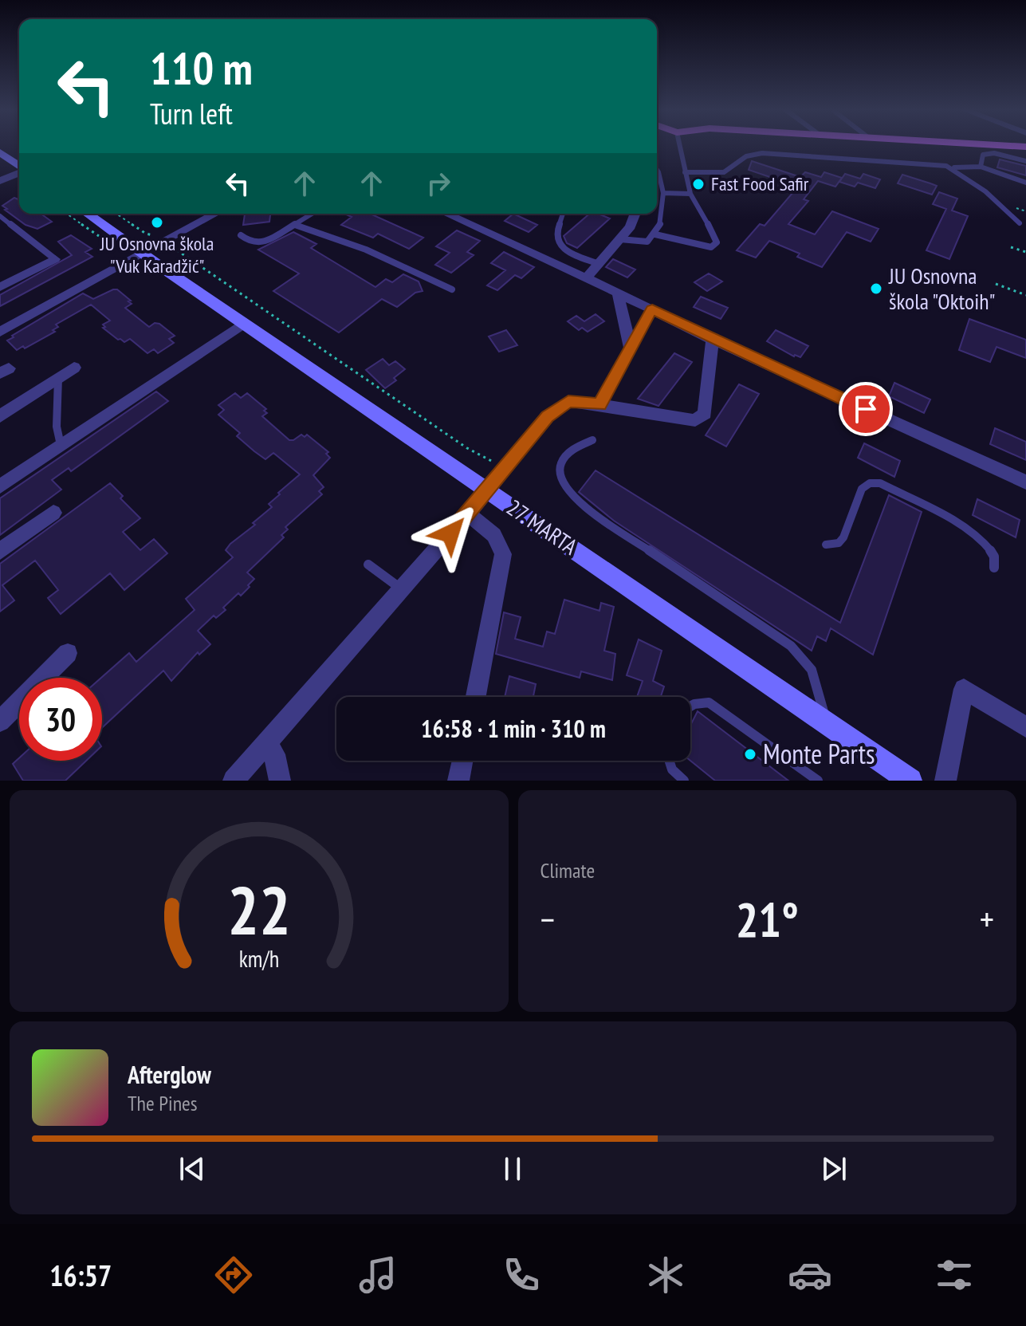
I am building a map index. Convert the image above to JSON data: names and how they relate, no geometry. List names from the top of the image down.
{
  "streets": {
    "street": ["27. MARTA"]
  },
  "places": [
    "Fast Food Safir",
    "JU Osnovna škola \"Vuk Karadžić\"",
    "JU Osnovna škola \"Oktoih\"",
    "Monte Parts"
  ],
  "page": {
    "turn": ["110 m", "Turn left"],
    "limit": "30",
    "trip": "16:58 · 1 min · 310 m",
    "tile": "Climate",
    "heat": ["−", "21°", "+"],
    "song": ["Afterglow", "The Pines"],
    "tabs": "16:57",
    "gauge": ["22", "km/h"]
  }
}
